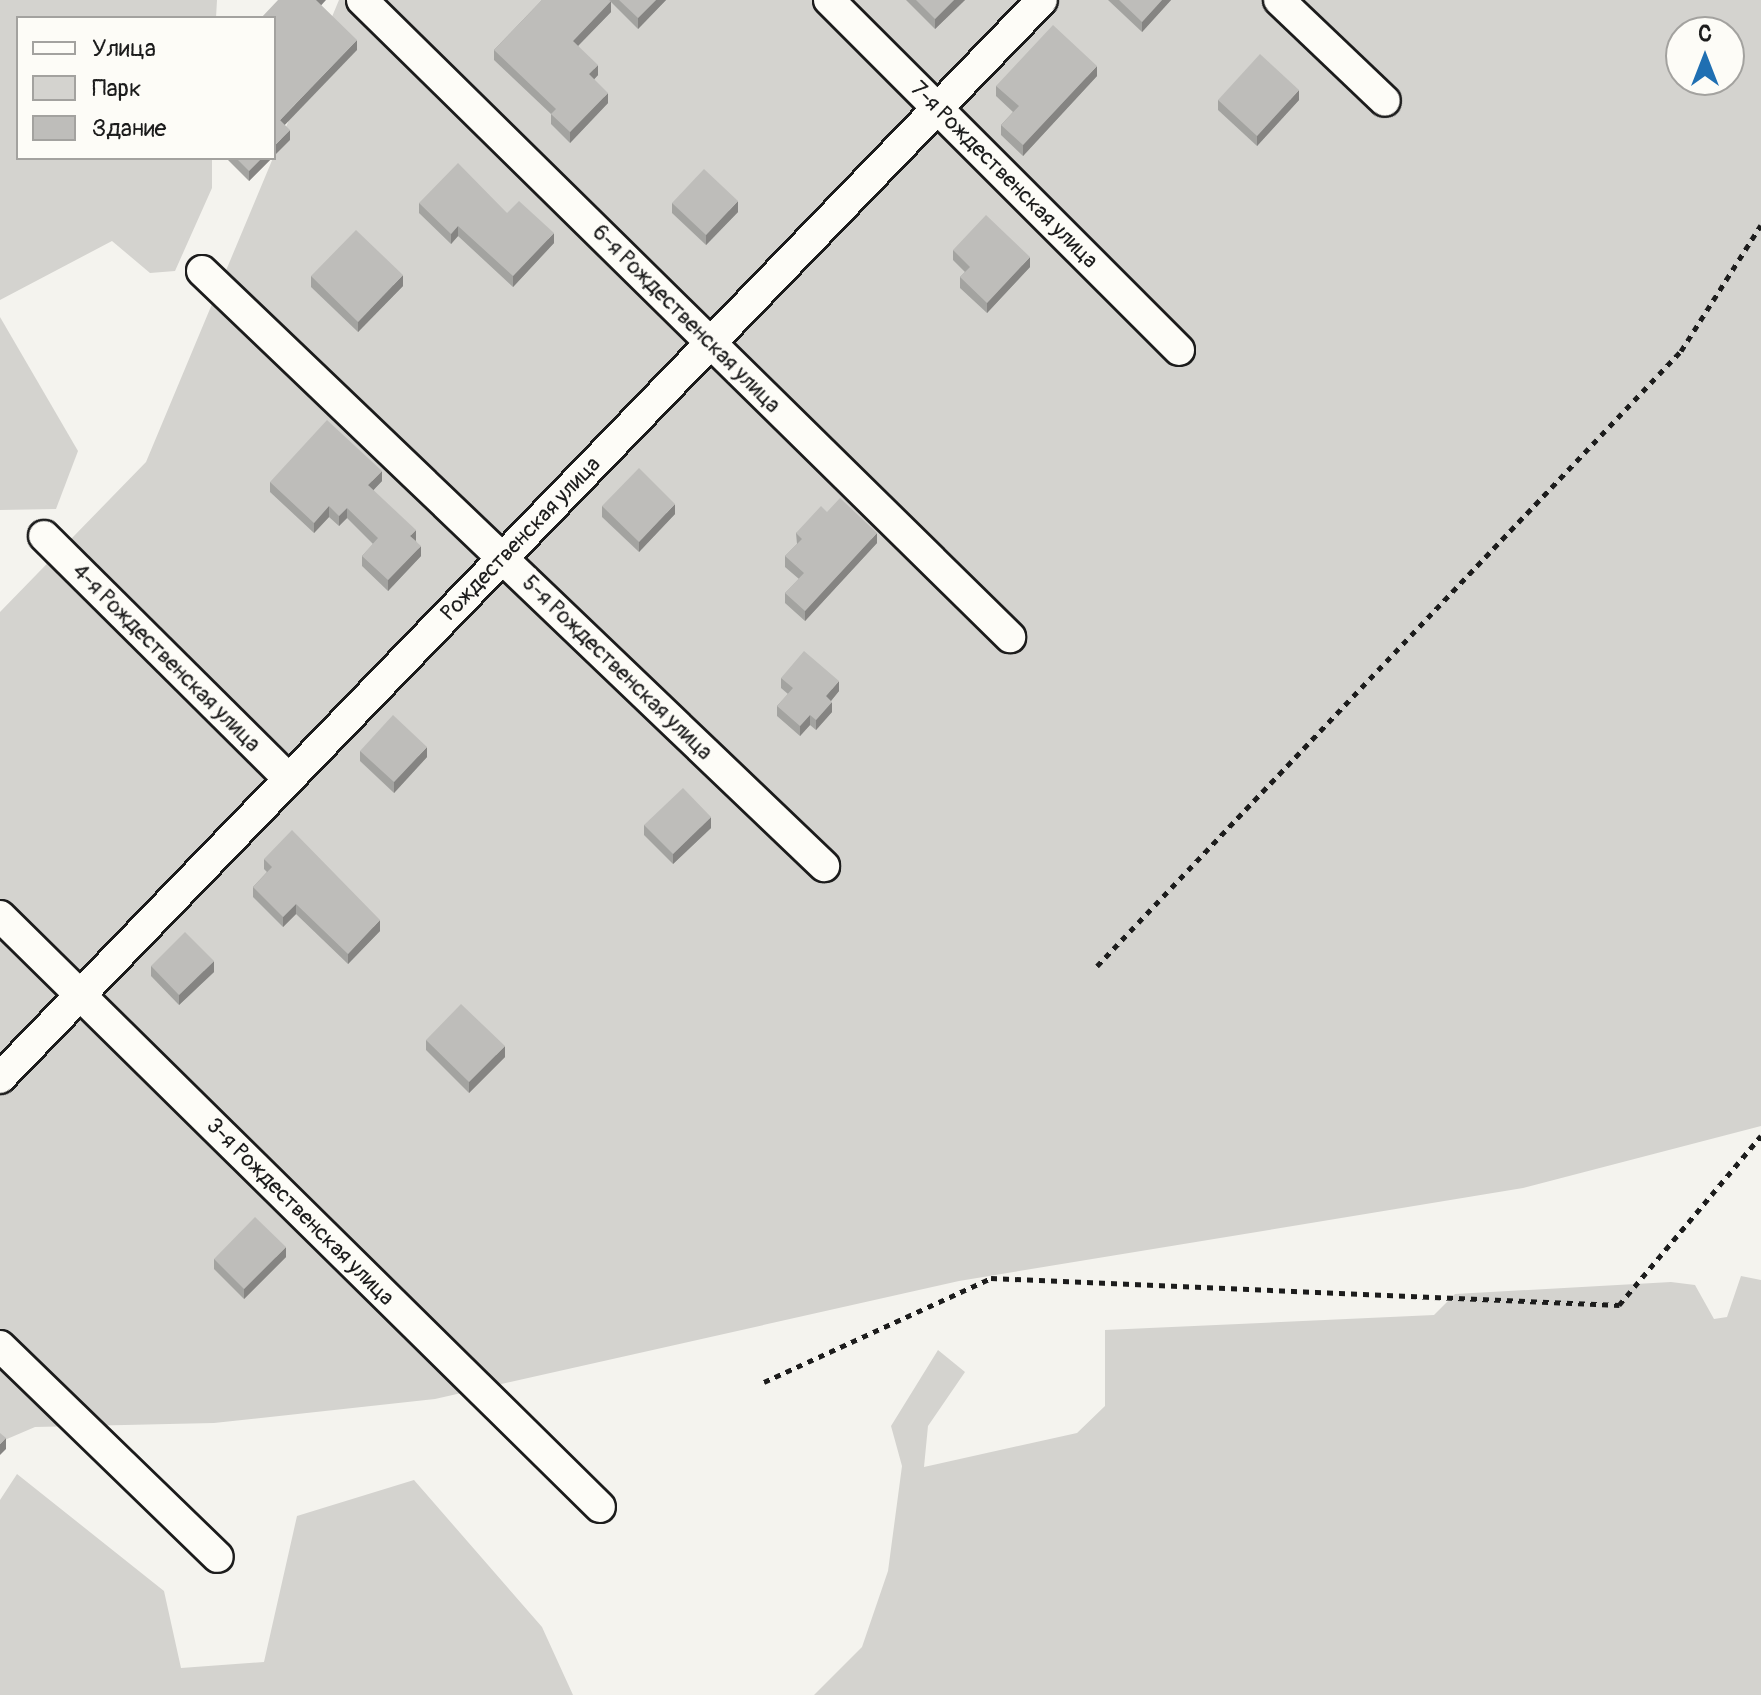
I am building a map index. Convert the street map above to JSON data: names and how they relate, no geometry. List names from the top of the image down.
{
  "streets": {
    "street": [
      "7-я Рождественская улица",
      "6-я Рождественская улица",
      "Рождественская улица",
      "4-я Рождественская улица",
      "5-я Рождественская улица",
      "3-я Рождественская улица"
    ]
  },
  "crossings": [
    ["7-я Рождественская улица", "Рождественская улица"],
    ["6-я Рождественская улица", "Рождественская улица"],
    ["Рождественская улица", "4-я Рождественская улица"],
    ["Рождественская улица", "5-я Рождественская улица"],
    ["Рождественская улица", "3-я Рождественская улица"]
  ],
  "legend": ["Улица", "Парк", "Здание"],
  "north": "top"
}
